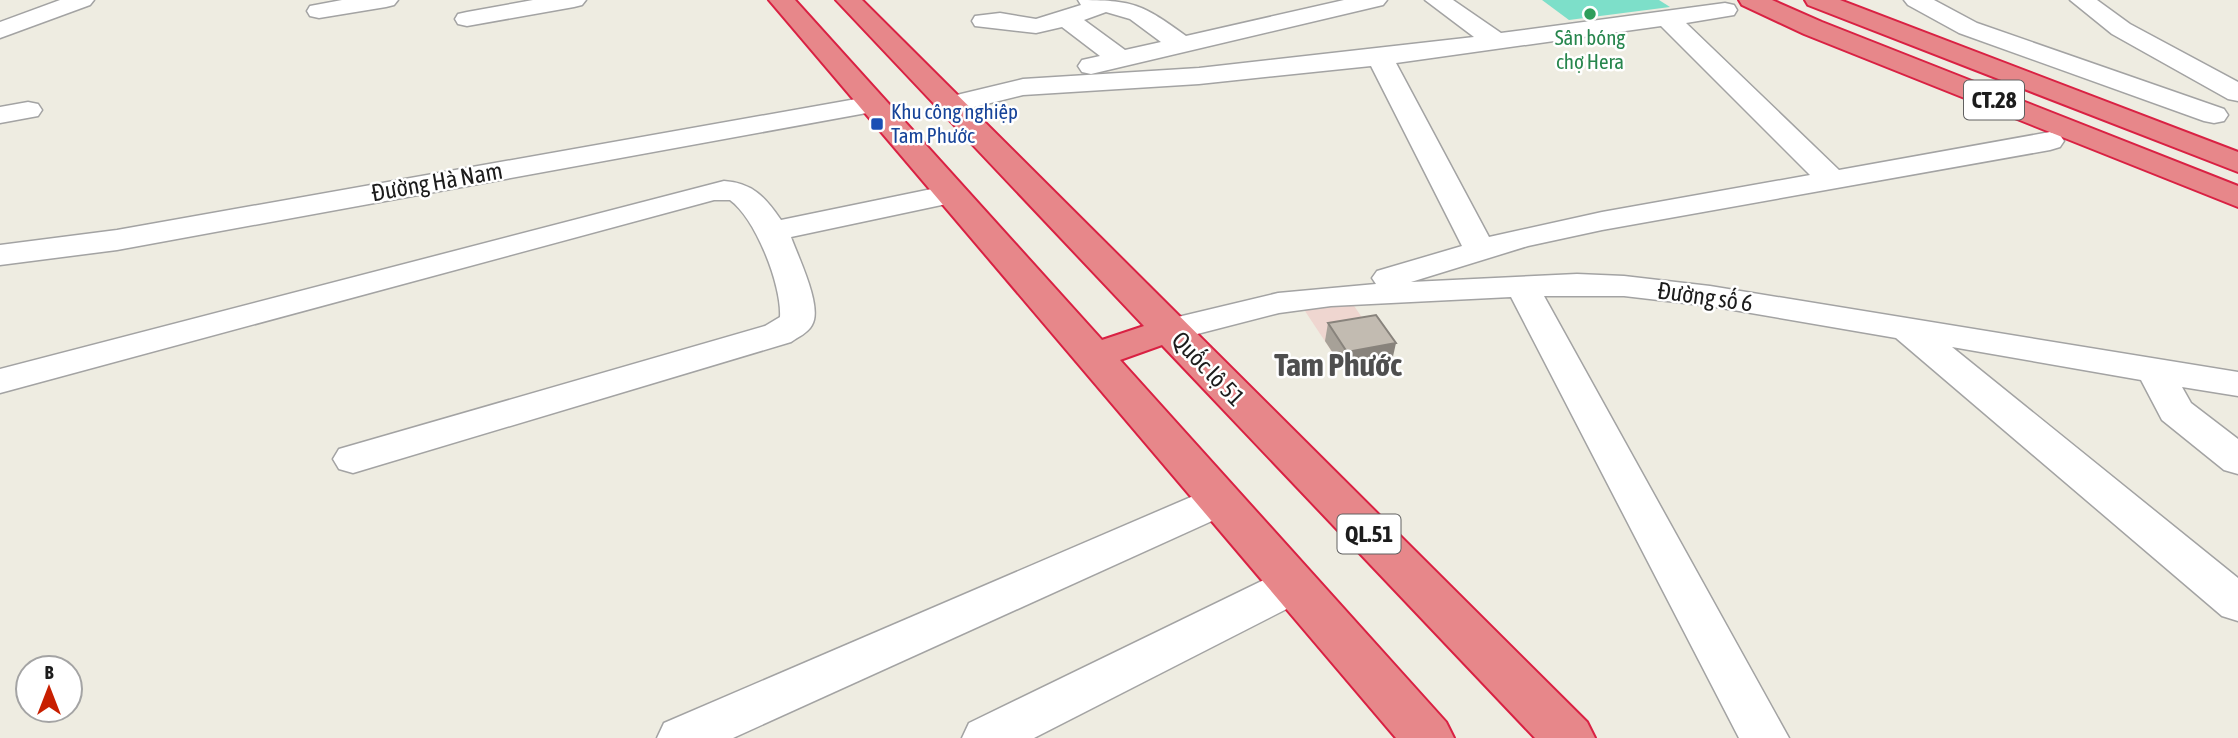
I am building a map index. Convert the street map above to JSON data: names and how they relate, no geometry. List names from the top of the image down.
{
  "streets": {
    "highway": ["CT.28", "Quốc lộ 51", "QL.51"],
    "street": ["Đường Hà Nam", "Đường số 6"]
  },
  "crossings": [
    ["Đường số 6", "Quốc lộ 51"]
  ],
  "districts": ["Tam Phước"],
  "places": {
    "other": ["Sân bóng chợ Hera"],
    "transit": ["Khu công nghiệp Tam Phước"]
  },
  "north": "top"
}
